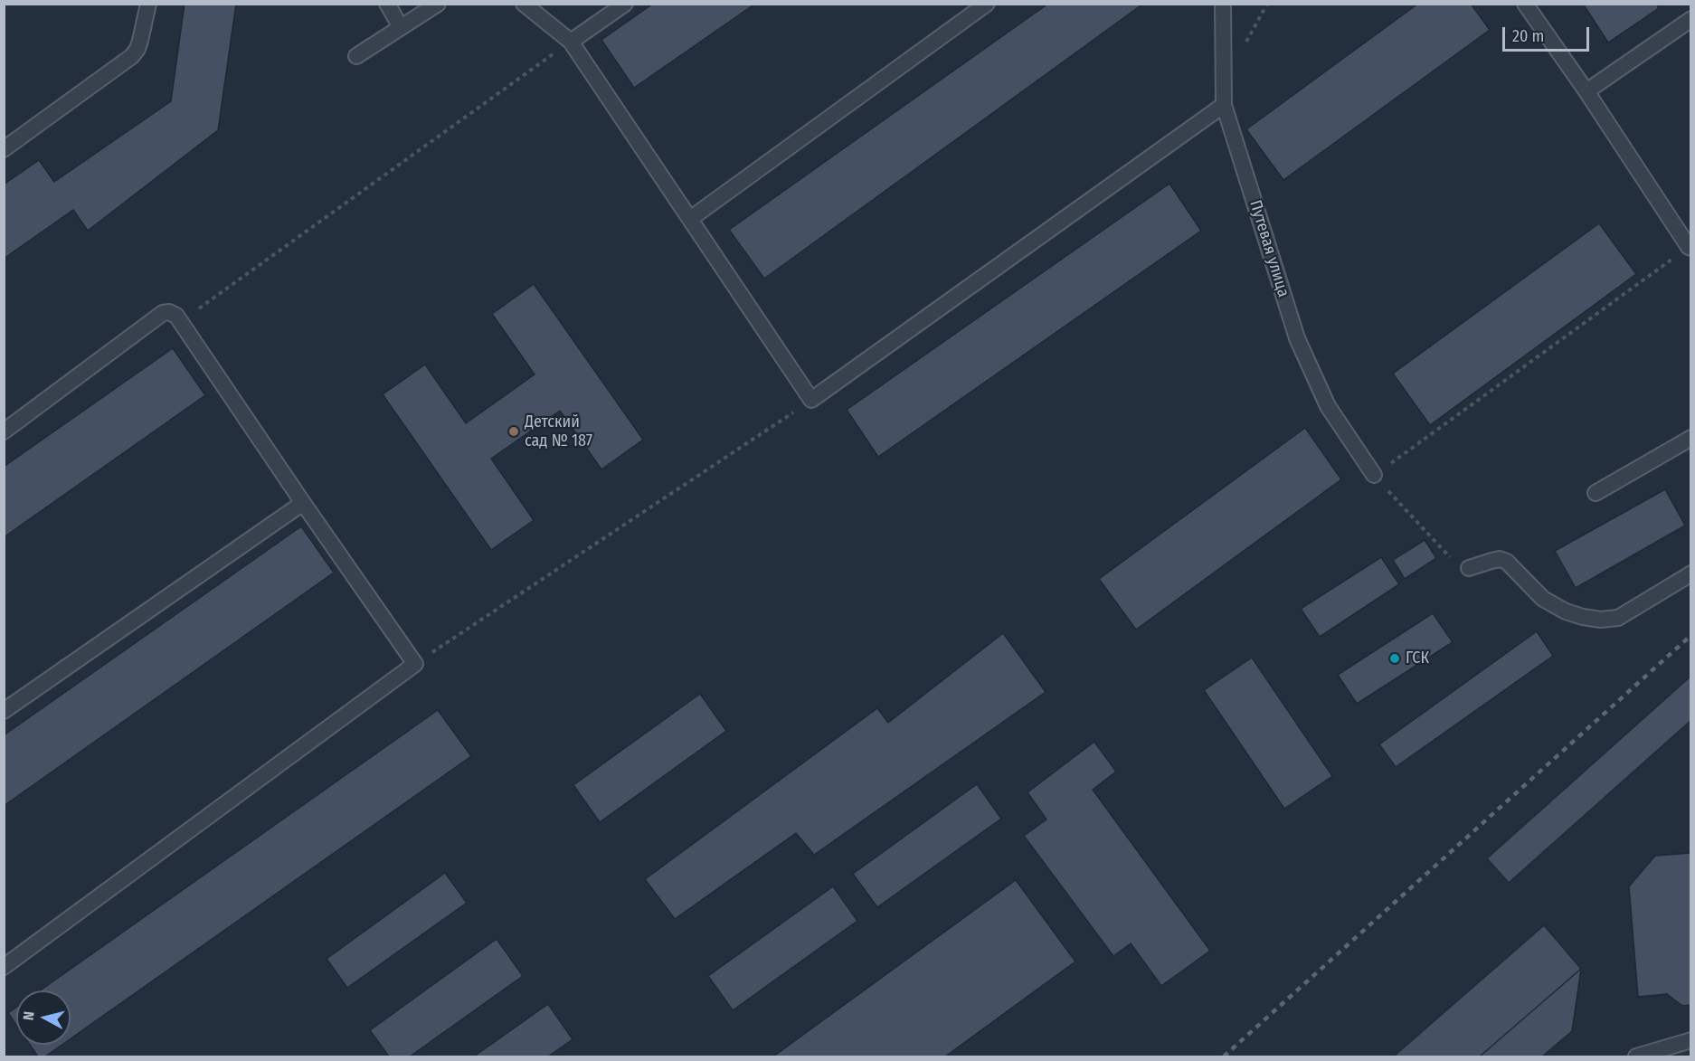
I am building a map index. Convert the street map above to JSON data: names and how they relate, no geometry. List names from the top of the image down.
{
  "streets": {
    "lane": ["Путевая улица"]
  },
  "places": ["Детский сад № 187", "ГСК"],
  "scale_bar": "20 m",
  "north": "left"
}
